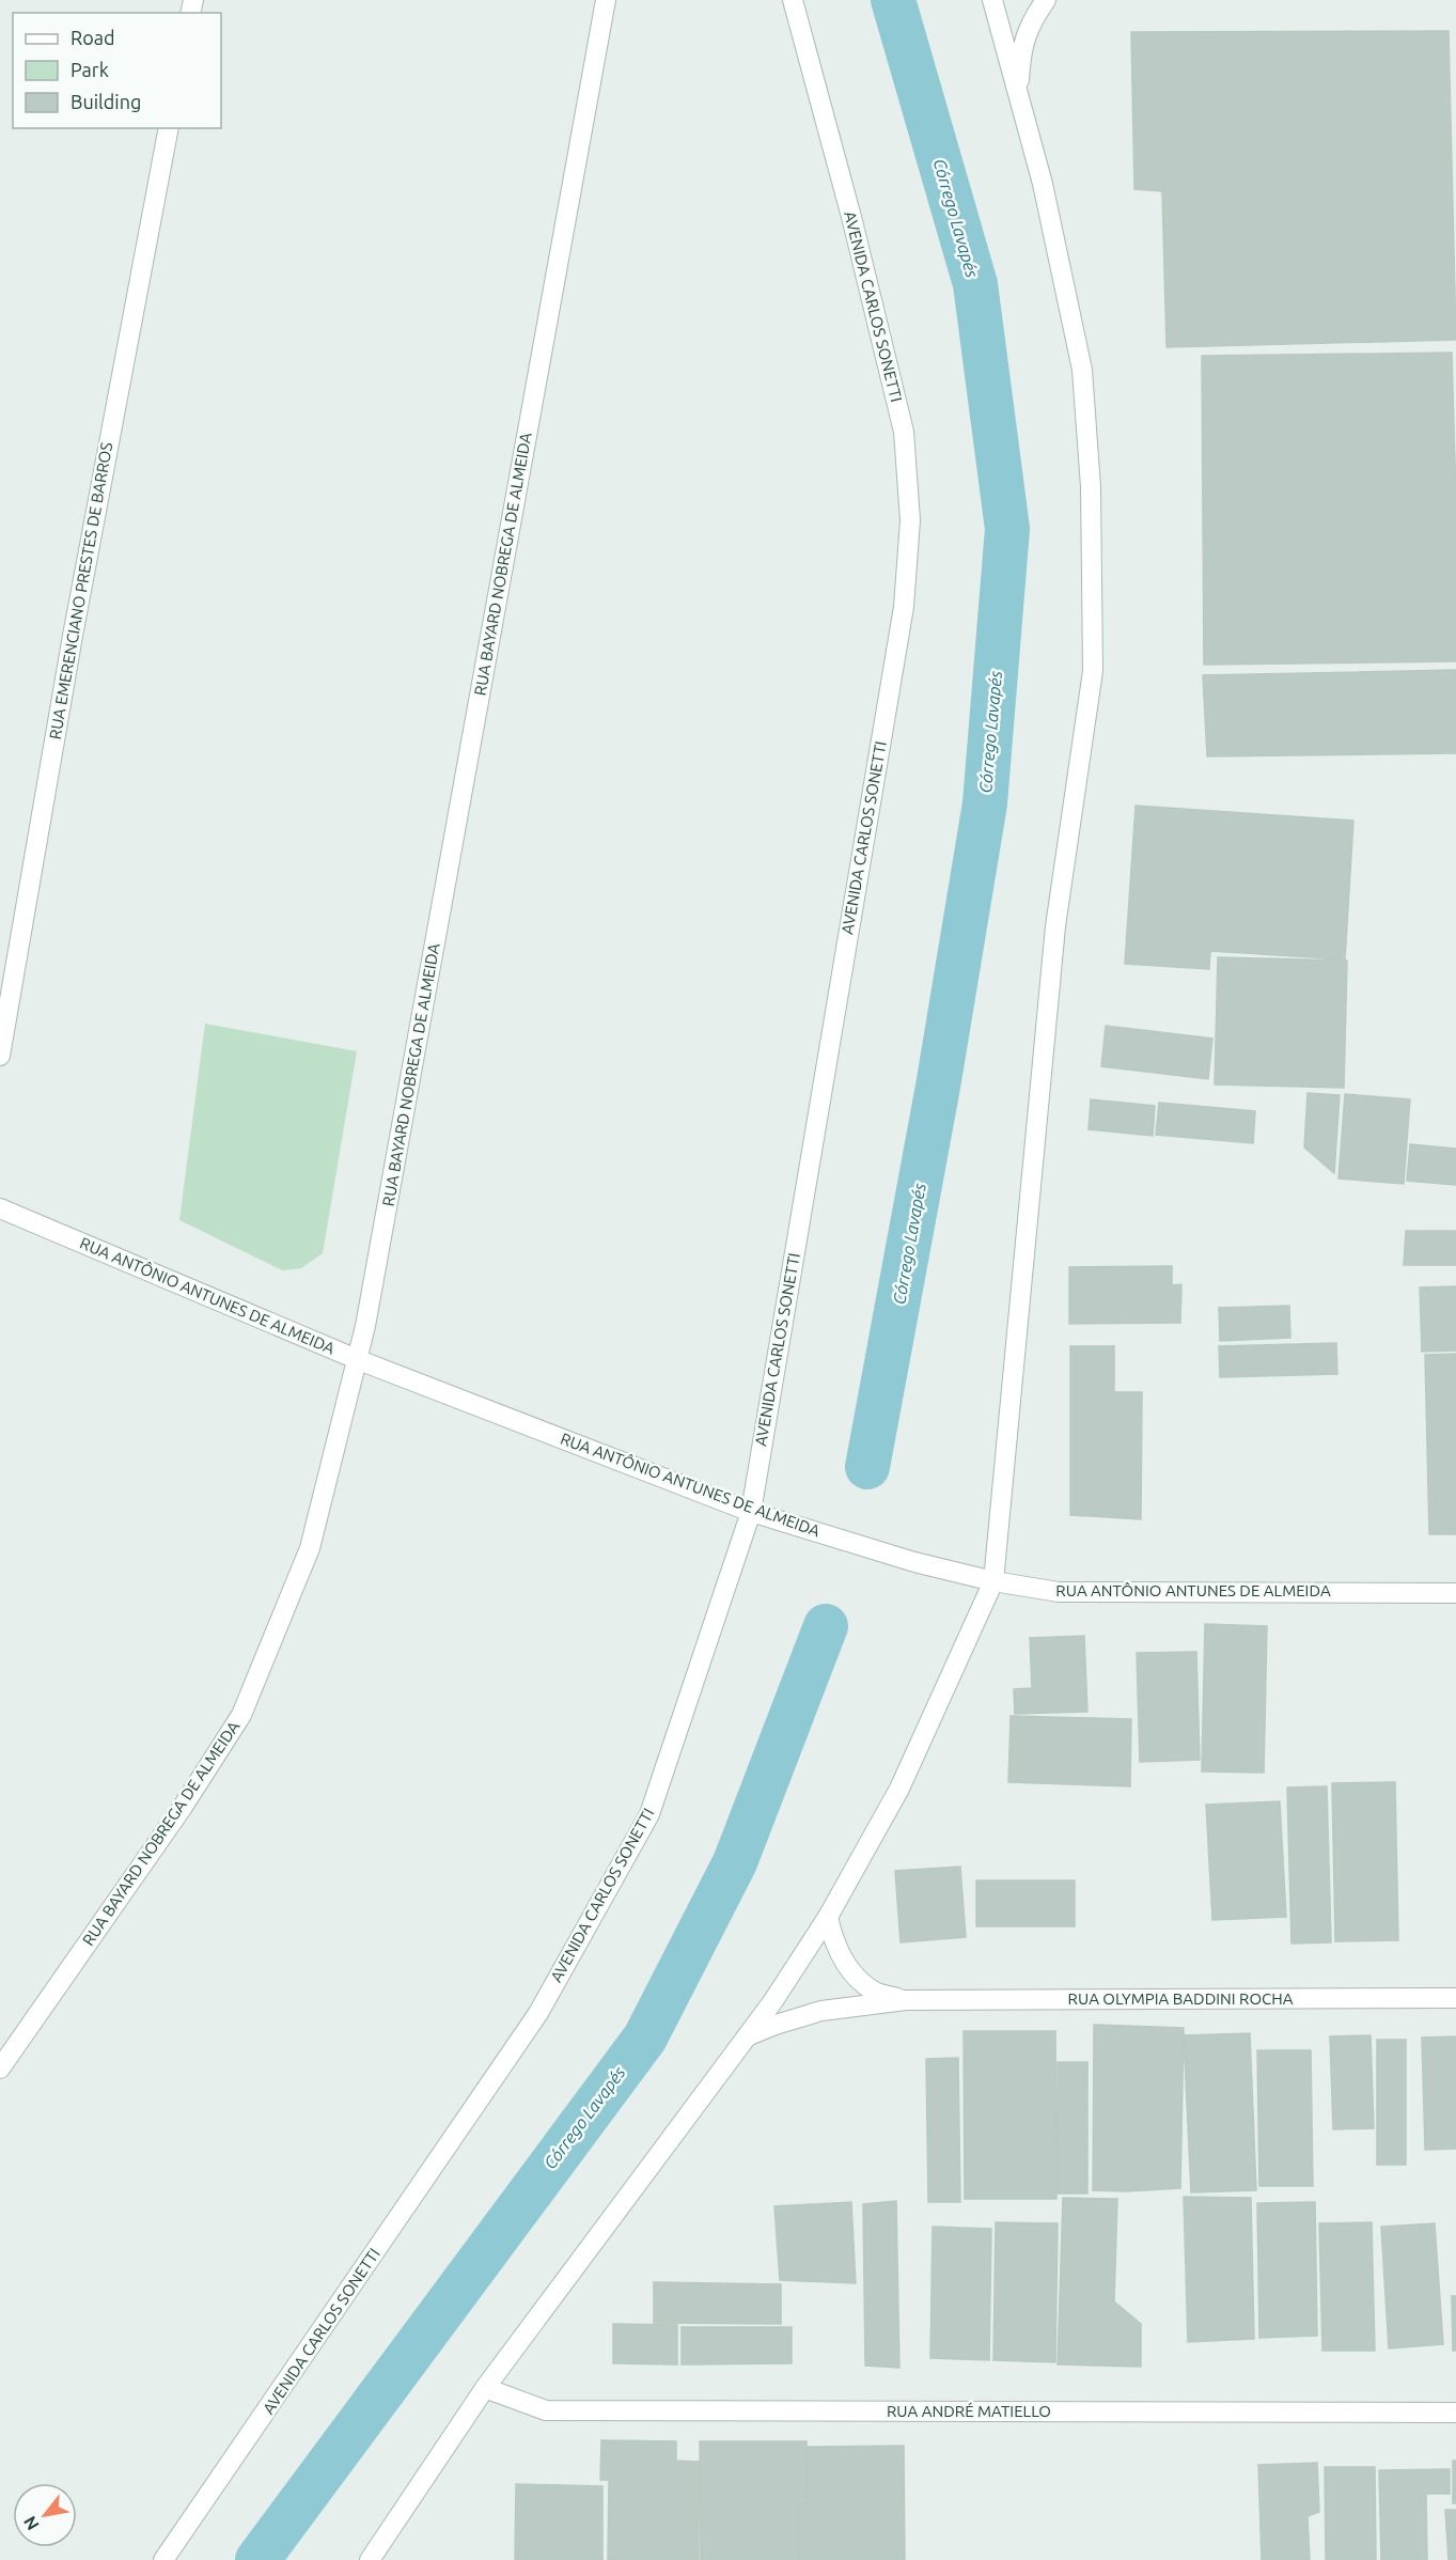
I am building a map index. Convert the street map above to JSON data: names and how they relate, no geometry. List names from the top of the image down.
{
  "streets": {
    "street": [
      "AVENIDA CARLOS SONETTI",
      "RUA BAYARD NOBREGA DE ALMEIDA",
      "RUA EMERENCIANO PRESTES DE BARROS",
      "RUA ANTÔNIO ANTUNES DE ALMEIDA",
      "RUA OLYMPIA BADDINI ROCHA",
      "RUA ANDRÉ MATIELLO"
    ]
  },
  "crossings": [
    ["AVENIDA CARLOS SONETTI", "RUA ANTÔNIO ANTUNES DE ALMEIDA"],
    ["RUA BAYARD NOBREGA DE ALMEIDA", "RUA ANTÔNIO ANTUNES DE ALMEIDA"]
  ],
  "water": ["Córrego Lavapés"],
  "legend": ["Road", "Park", "Building"],
  "north": "bottom left"
}
